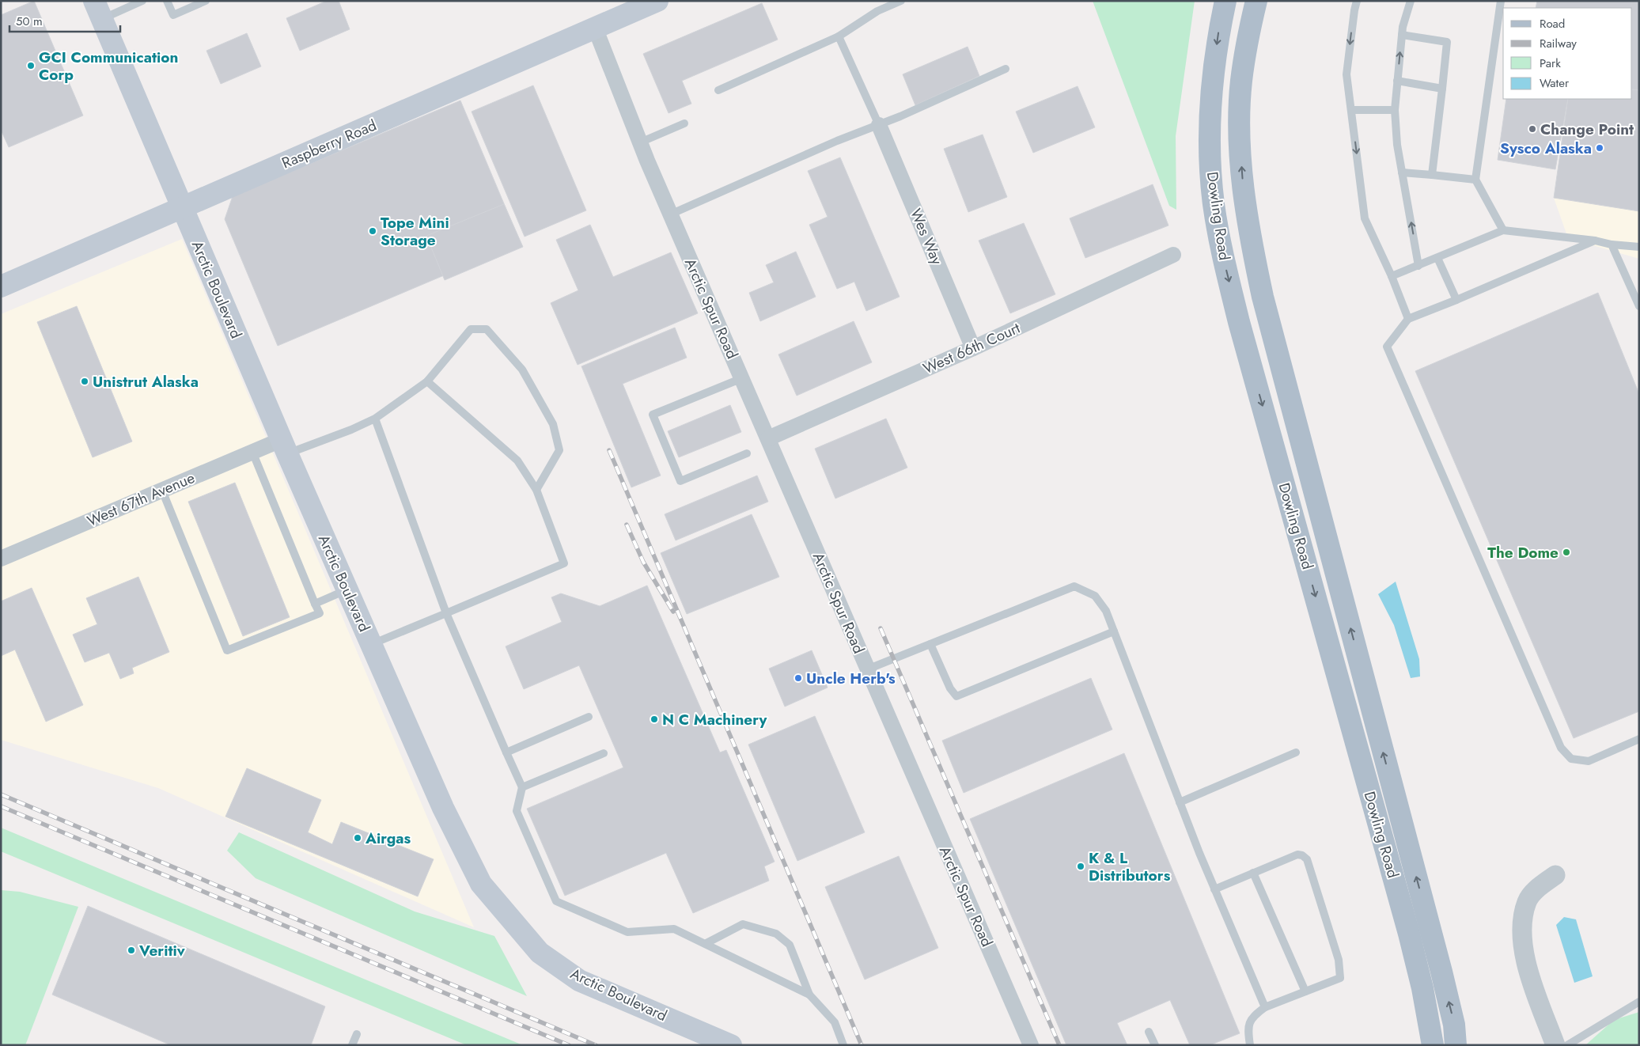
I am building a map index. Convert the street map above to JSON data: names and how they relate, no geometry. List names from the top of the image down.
{
  "streets": {
    "main road": ["Raspberry Road", "Dowling Road", "Arctic Boulevard"],
    "street": [
      "Wes Way",
      "Arctic Spur Road",
      "West 66th Court",
      "West 67th Avenue"
    ]
  },
  "crossings": [
    ["Raspberry Road", "Arctic Boulevard"],
    ["Raspberry Road", "Arctic Spur Road"],
    ["Wes Way", "West 66th Court"],
    ["Arctic Boulevard", "West 67th Avenue"],
    ["Arctic Spur Road", "West 66th Court"]
  ],
  "places": [
    "GCI Communication Corp",
    "Change Point",
    "Sysco Alaska",
    "Tope Mini Storage",
    "Unistrut Alaska",
    "The Dome",
    "Uncle Herb's",
    "N C Machinery",
    "Airgas",
    "K & L Distributors",
    "Veritiv"
  ],
  "legend": [
    "Road",
    "Railway",
    "Park",
    "Water"
  ],
  "scale_bar": "50 m"
}
